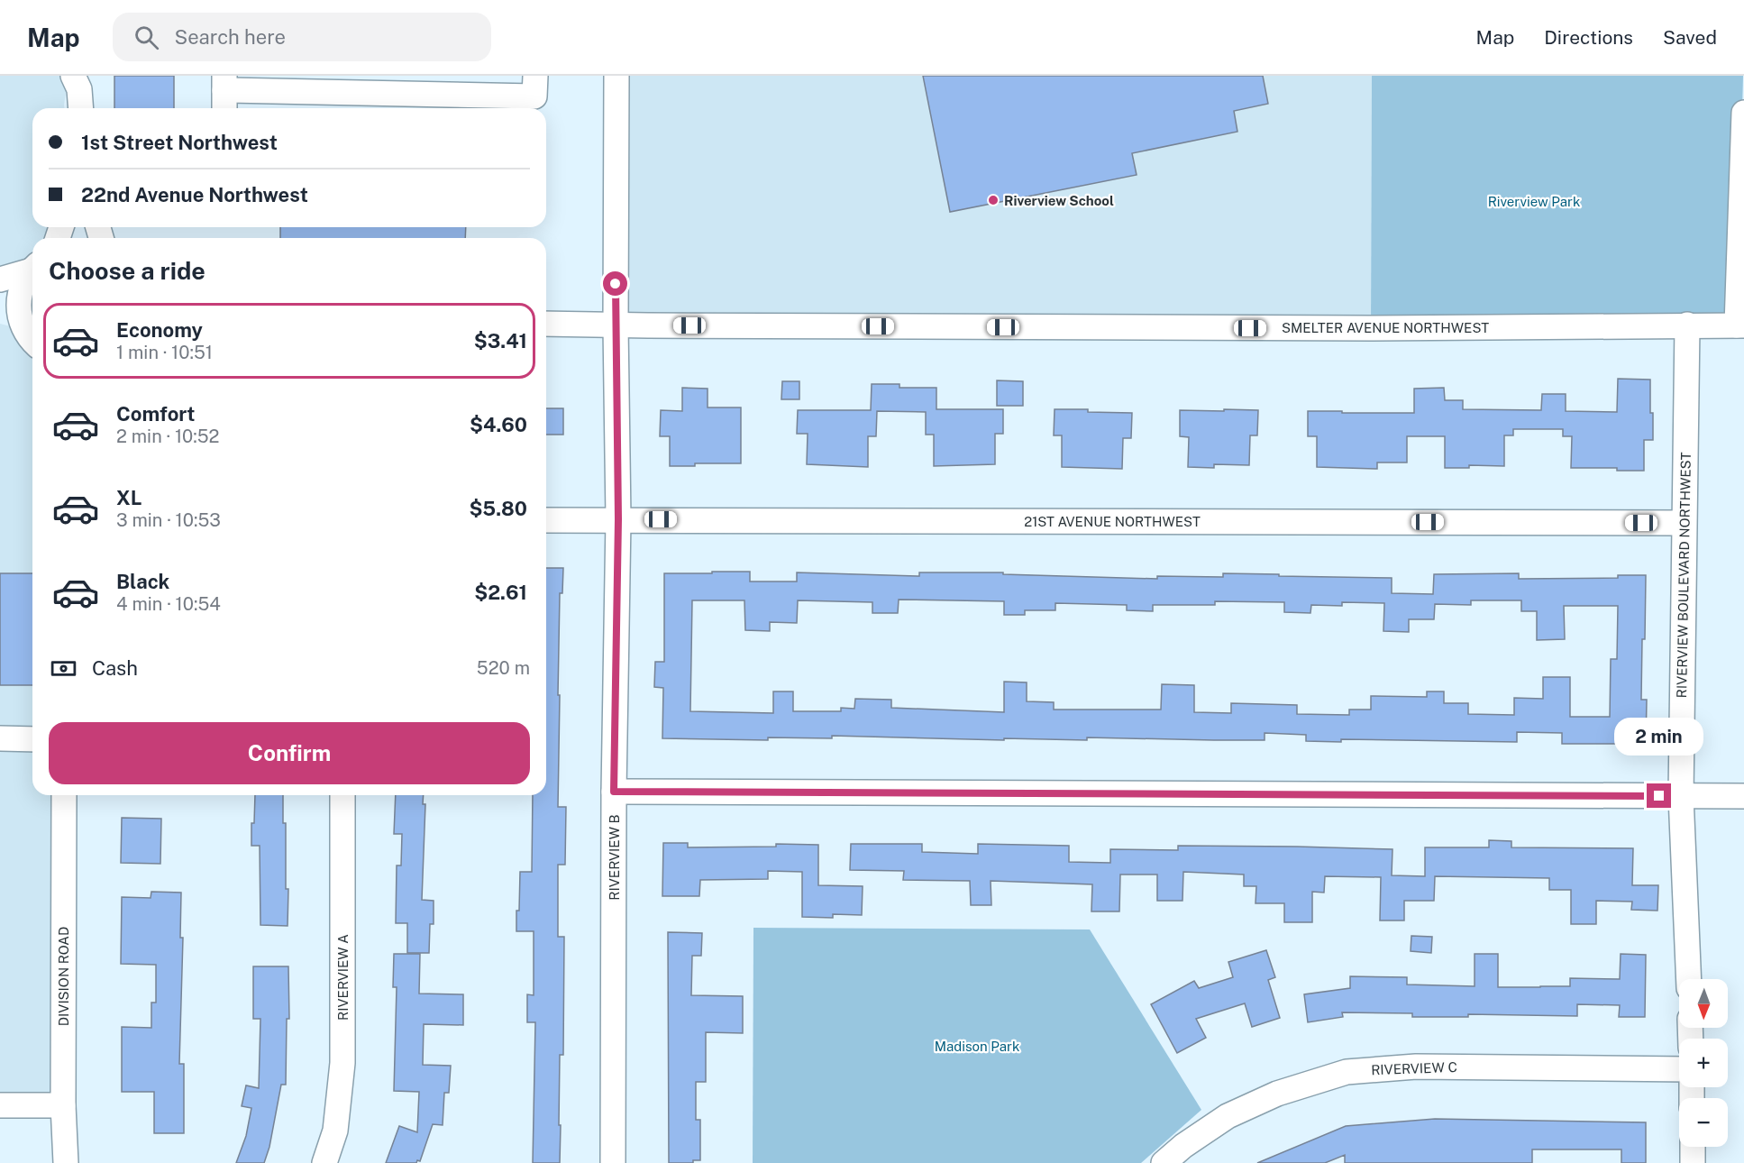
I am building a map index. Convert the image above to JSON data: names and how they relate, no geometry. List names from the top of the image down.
{
  "streets": {
    "street": [
      "SMELTER AVENUE NORTHWEST",
      "21ST AVENUE NORTHWEST",
      "RIVERVIEW BOULEVARD NORTHWEST",
      "RIVERVIEW B",
      "DIVISION ROAD",
      "RIVERVIEW A",
      "RIVERVIEW C"
    ]
  },
  "crossings": [
    ["SMELTER AVENUE NORTHWEST", "RIVERVIEW BOULEVARD NORTHWEST"],
    ["SMELTER AVENUE NORTHWEST", "RIVERVIEW B"],
    ["21ST AVENUE NORTHWEST", "RIVERVIEW BOULEVARD NORTHWEST"],
    ["21ST AVENUE NORTHWEST", "RIVERVIEW B"]
  ],
  "parks": ["Riverview Park", "Madison Park"],
  "places": ["Riverview School"],
  "north": "bottom",
  "page": {
    "header": "Map",
    "search": "Search here",
    "nav": ["Map", "Directions", "Saved"],
    "banner": ["1st Street Northwest", "22nd Avenue Northwest"],
    "heading": "Choose a ride",
    "list": [
      {
        "name": "Economy",
        "note": "1 min · 10:51",
        "value": "$3.41"
      },
      {
        "name": "Comfort",
        "note": "2 min · 10:52",
        "value": "$4.60"
      },
      {
        "name": "XL",
        "note": "3 min · 10:53",
        "value": "$5.80"
      },
      {
        "name": "Black",
        "note": "4 min · 10:54",
        "value": "$2.61"
      }
    ],
    "pay": ["Cash", "520 m"],
    "buttons": "Confirm",
    "bubble": "2 min",
    "map_buttons": ["+", "−"]
  }
}
